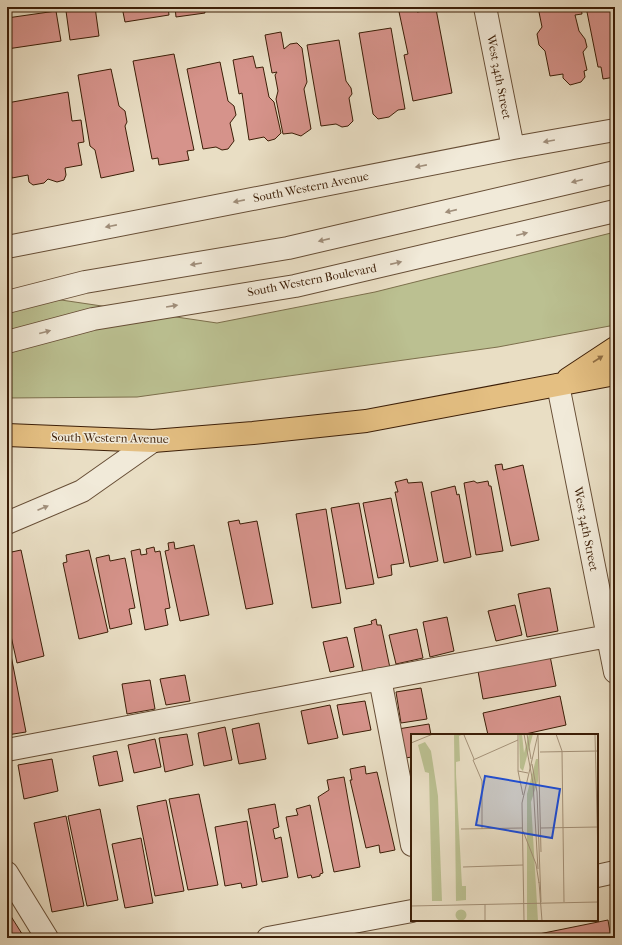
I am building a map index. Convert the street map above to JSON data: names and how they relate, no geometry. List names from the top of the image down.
{
  "streets": {
    "main road": ["South Western Avenue"],
    "street": ["West 34th Street", "South Western Boulevard"]
  },
  "crossings": [
    ["West 34th Street", "South Western Avenue"]
  ]
}
